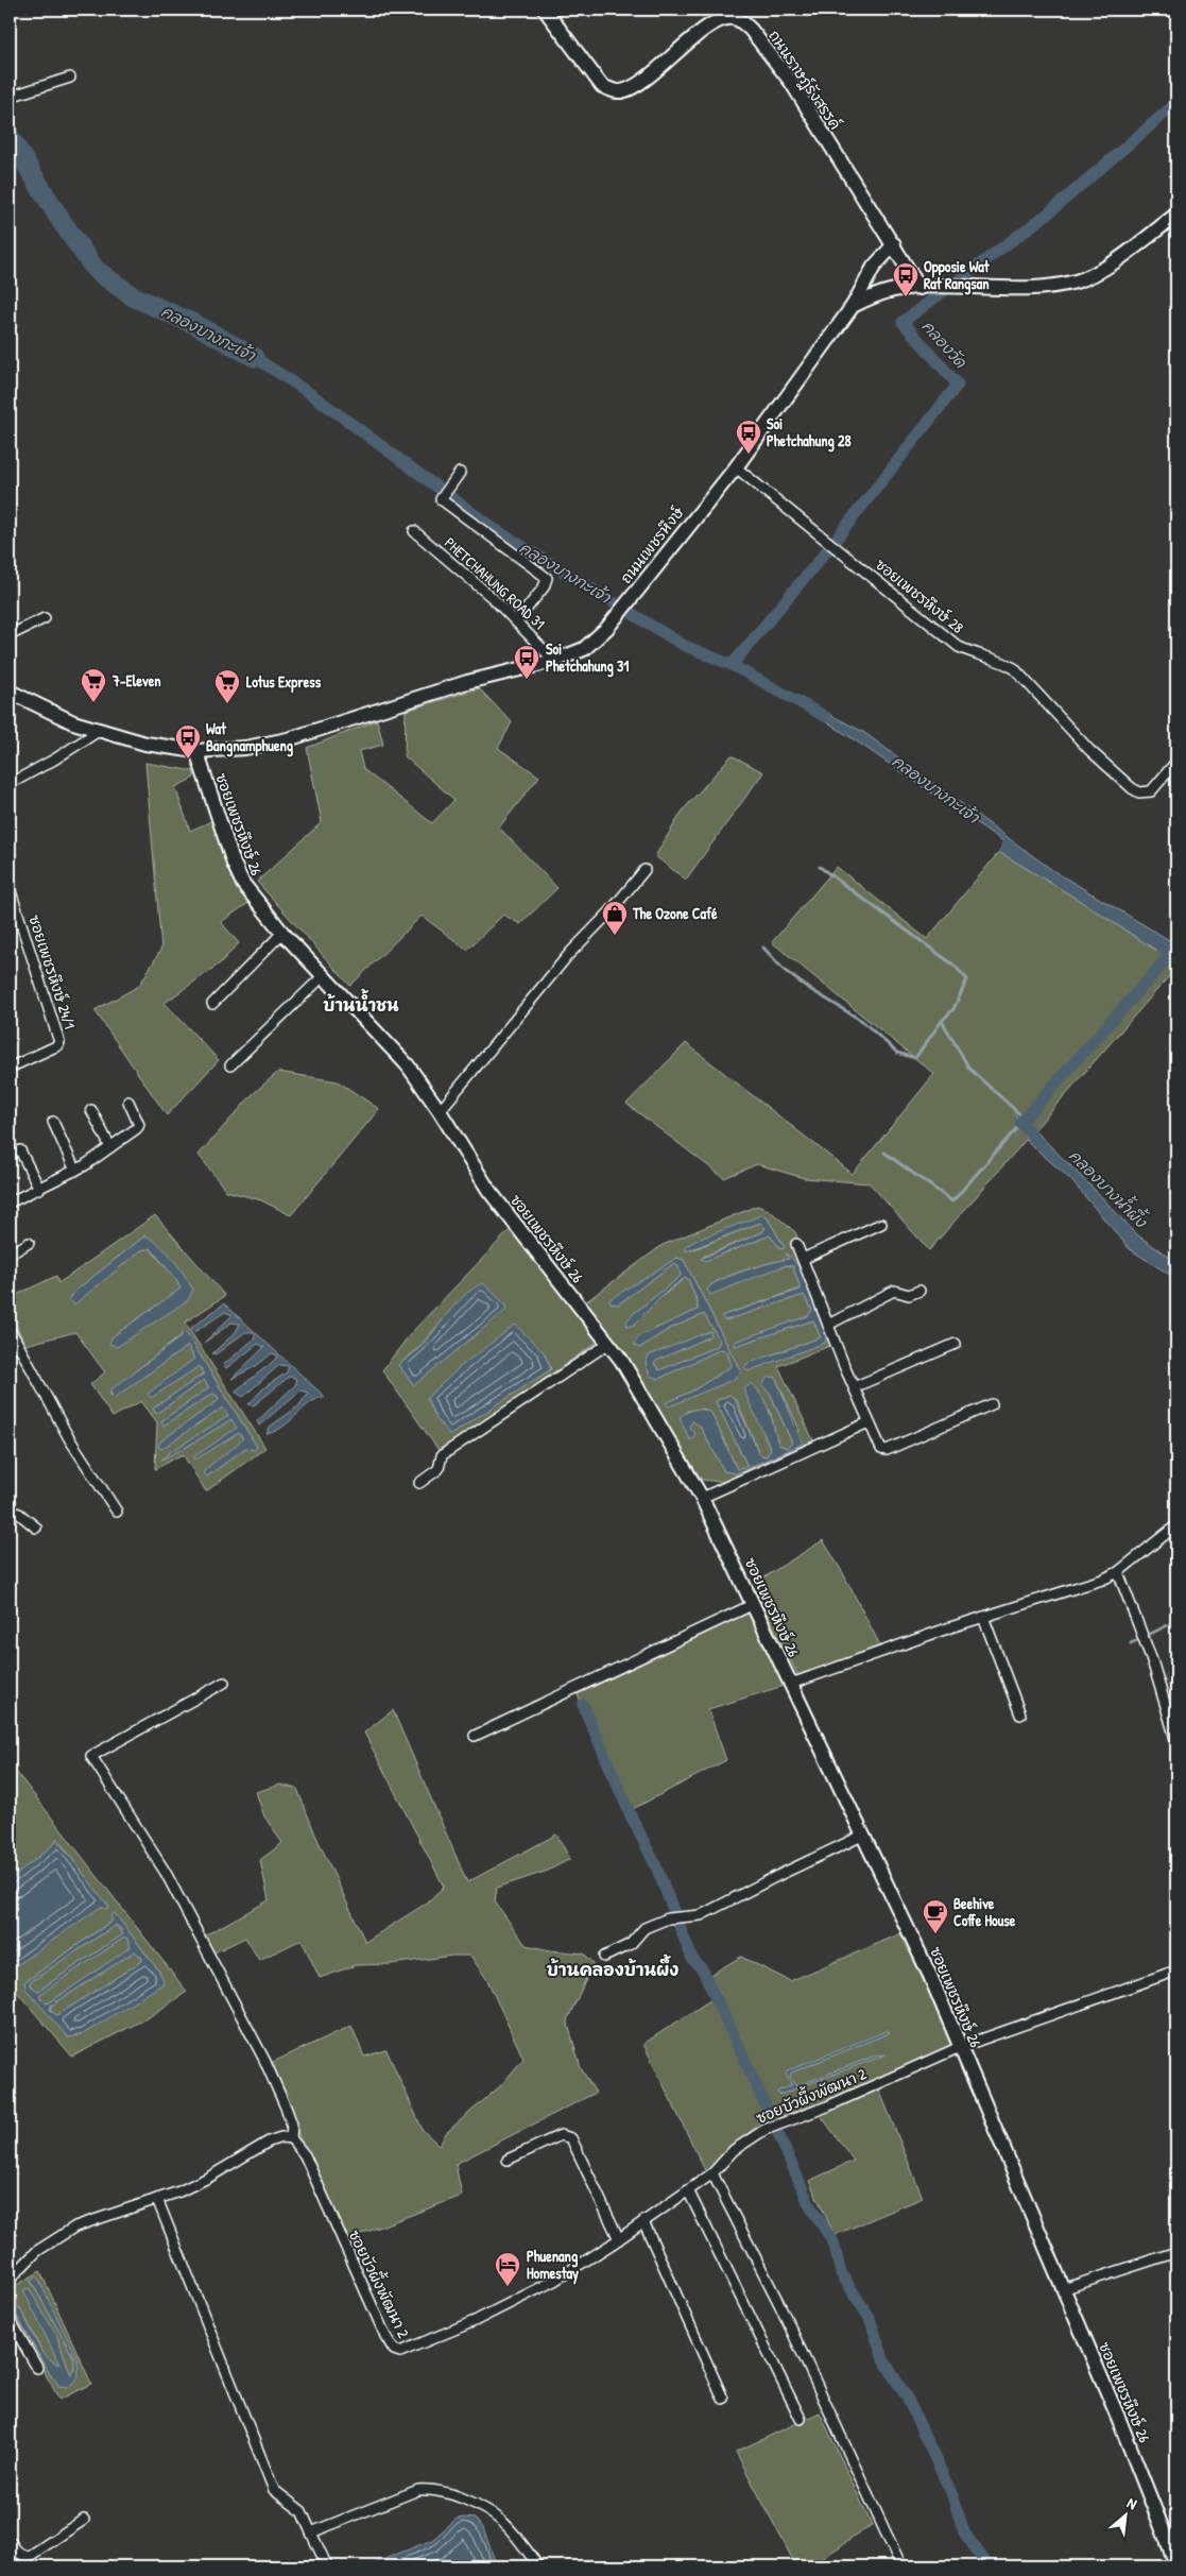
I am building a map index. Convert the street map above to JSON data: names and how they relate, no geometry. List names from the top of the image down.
{
  "streets": {
    "street": [
      "ถนนราษฎ์รังสรรค์",
      "ถนนเพชรหึงษ์",
      "PHETCHAHUNG ROAD 31",
      "ซอยเพชรหึงษ์ 28",
      "ซอยเพชรหึงษ์ 26",
      "ซอยเพชรหึงษ์ 24/1",
      "ซอยบัวผึ้งพัฒนา 2"
    ]
  },
  "crossings": [
    ["ถนนราษฎ์รังสรรค์", "ถนนเพชรหึงษ์"],
    ["ถนนเพชรหึงษ์", "PHETCHAHUNG ROAD 31"],
    ["ถนนเพชรหึงษ์", "ซอยเพชรหึงษ์ 28"],
    ["ถนนเพชรหึงษ์", "ซอยเพชรหึงษ์ 26"],
    ["ซอยเพชรหึงษ์ 26", "ซอยบัวผึ้งพัฒนา 2"]
  ],
  "districts": ["บ้านน้ำชน", "บ้านคลองบ้านผึ้ง"],
  "water": ["คลองบางกะเจ้า", "คลองวัด", "คลองบางน้ำผึ้ง"],
  "places": {
    "bus stop": [
      "Opposie Wat Rat Rangsan",
      "Soi Phetchahung 28",
      "Soi Phetchahung 31",
      "Wat Bangnamphueng"
    ],
    "supermarket": ["7-Eleven", "Lotus Express"],
    "shop": ["The Ozone Café"],
    "cafe": ["Beehive Coffe House"],
    "hotel": ["Phuenang Homestay"]
  },
  "north": "top right"
}
